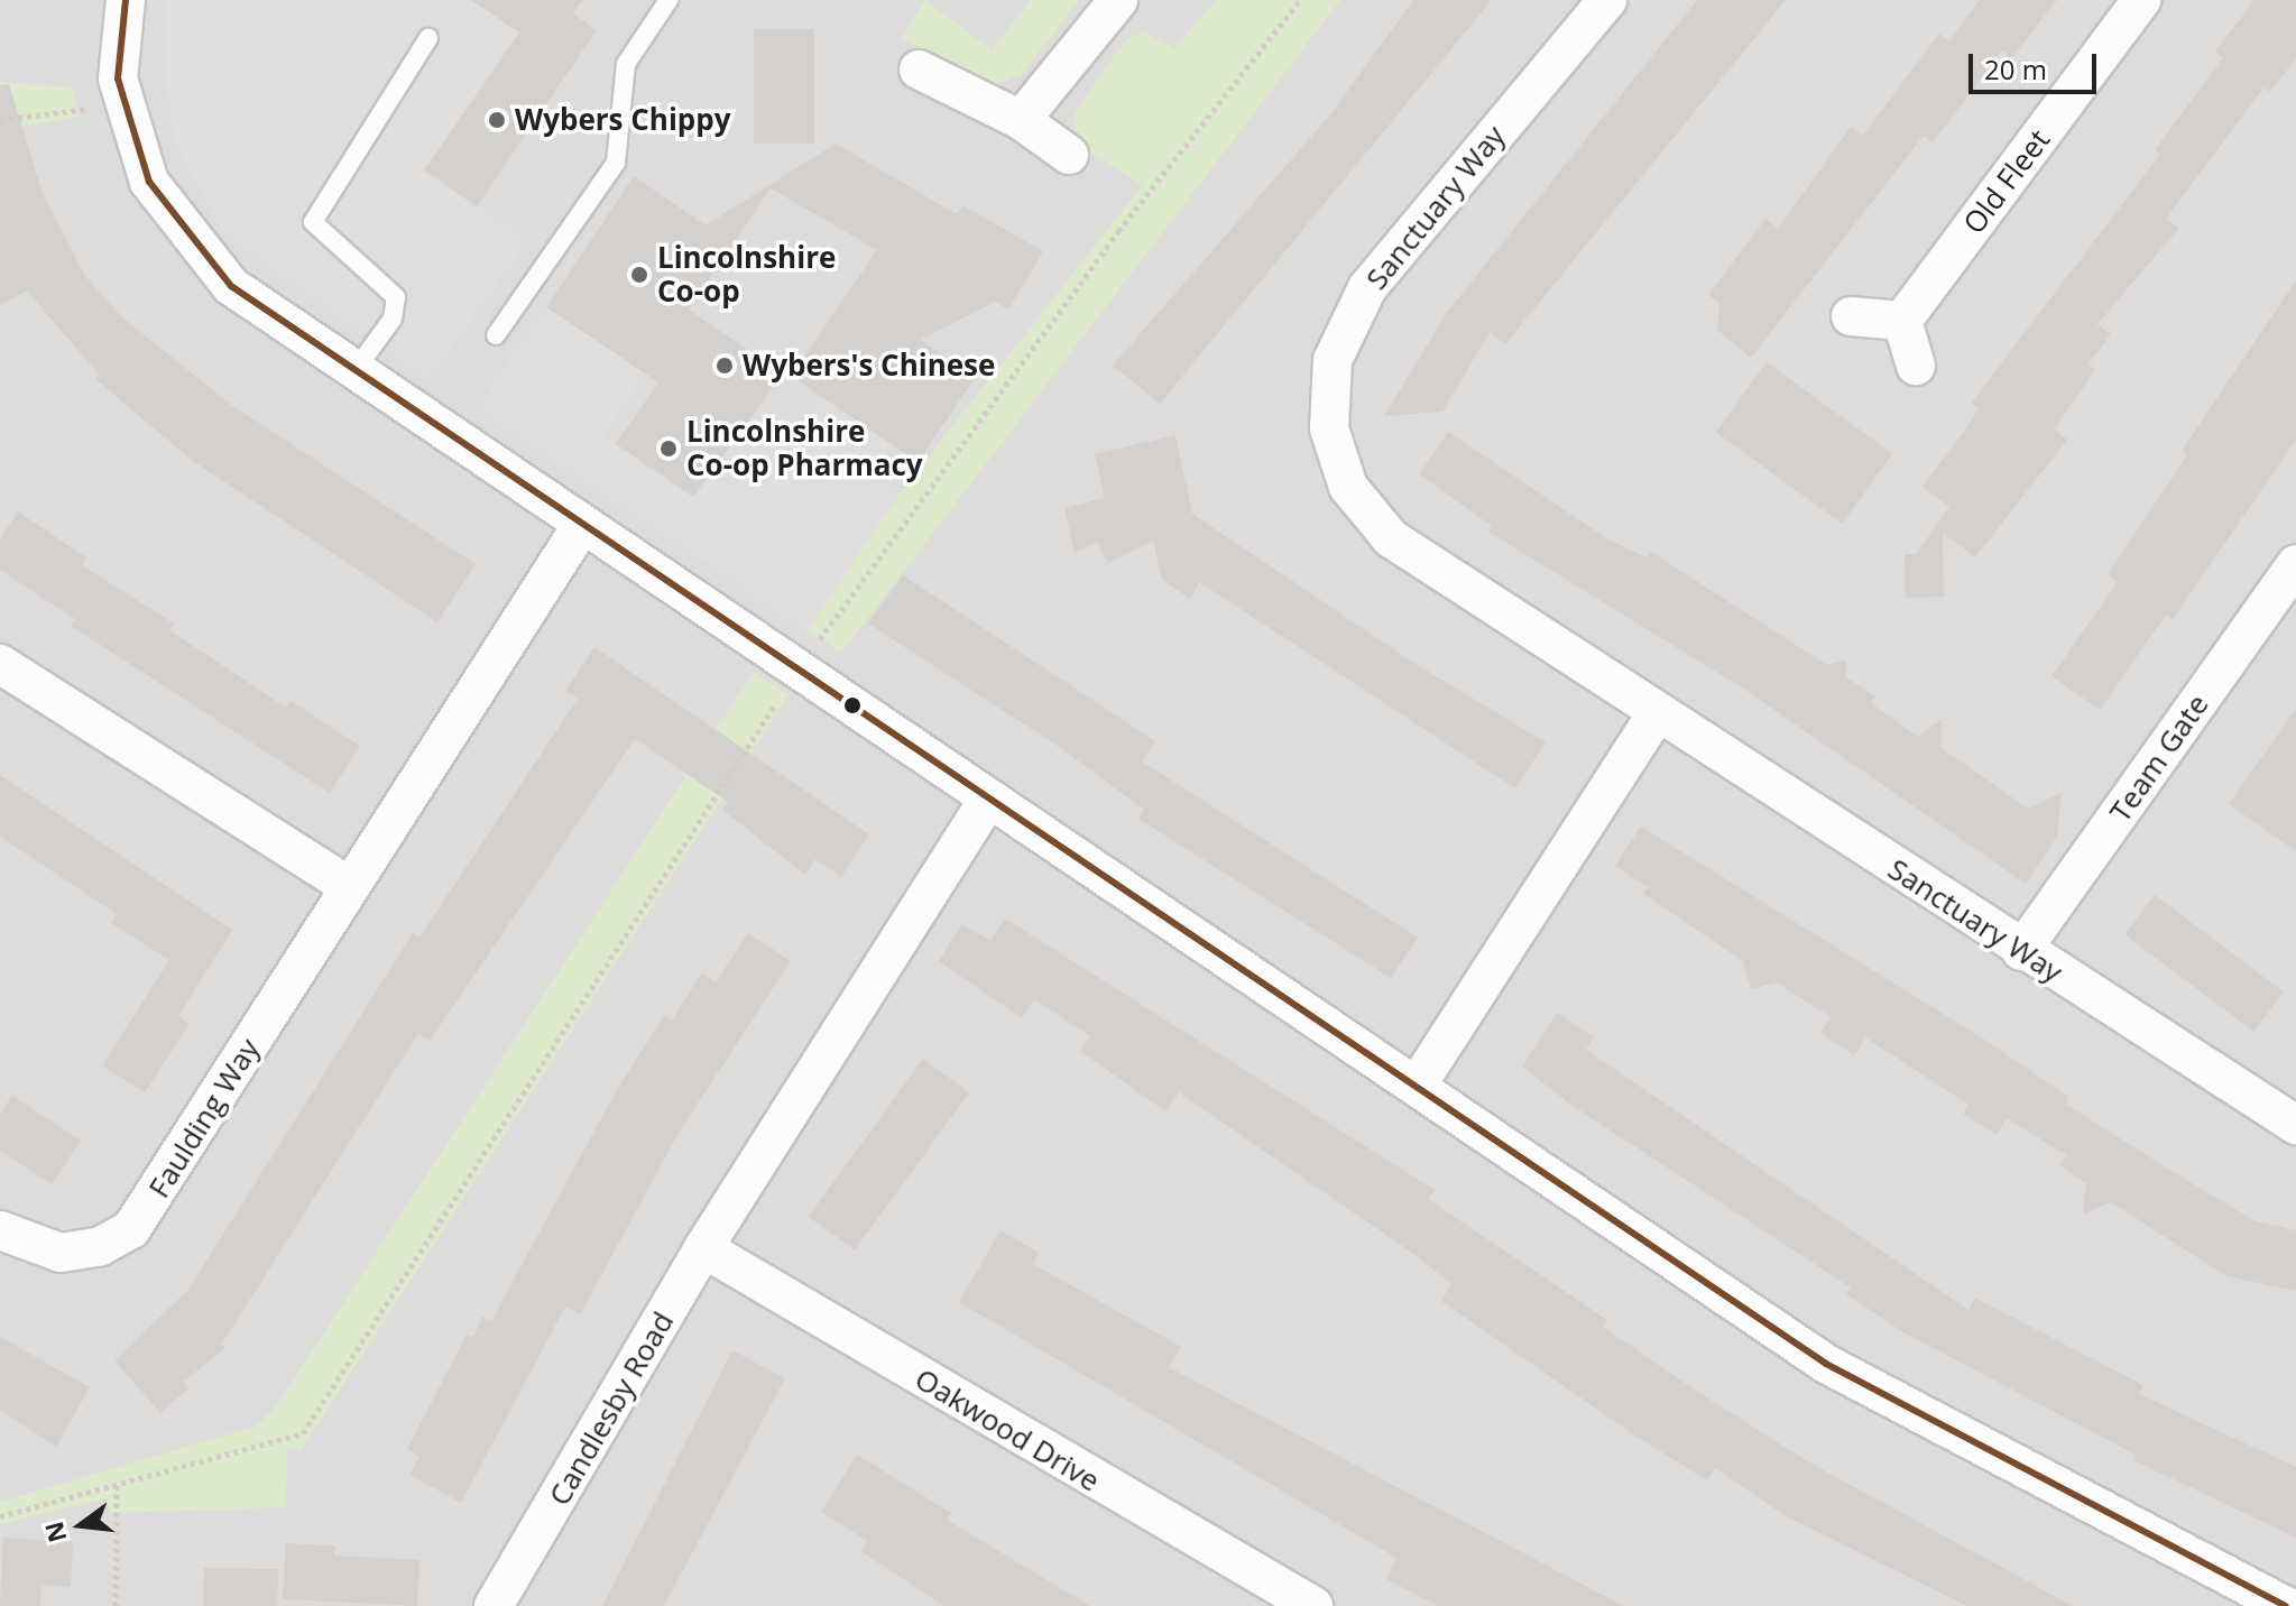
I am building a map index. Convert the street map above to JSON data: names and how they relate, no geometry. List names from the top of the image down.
{
  "streets": {
    "street": [
      "Old Fleet",
      "Sanctuary Way",
      "Team Gate",
      "Faulding Way",
      "Candlesby Road",
      "Oakwood Drive"
    ]
  },
  "crossings": [
    ["Sanctuary Way", "Team Gate"],
    ["Candlesby Road", "Oakwood Drive"]
  ],
  "places": [
    "Wybers Chippy",
    "Lincolnshire Co-op",
    "Wybers's Chinese",
    "Lincolnshire Co-op Pharmacy"
  ],
  "scale_bar": "20 m",
  "north": "left"
}
